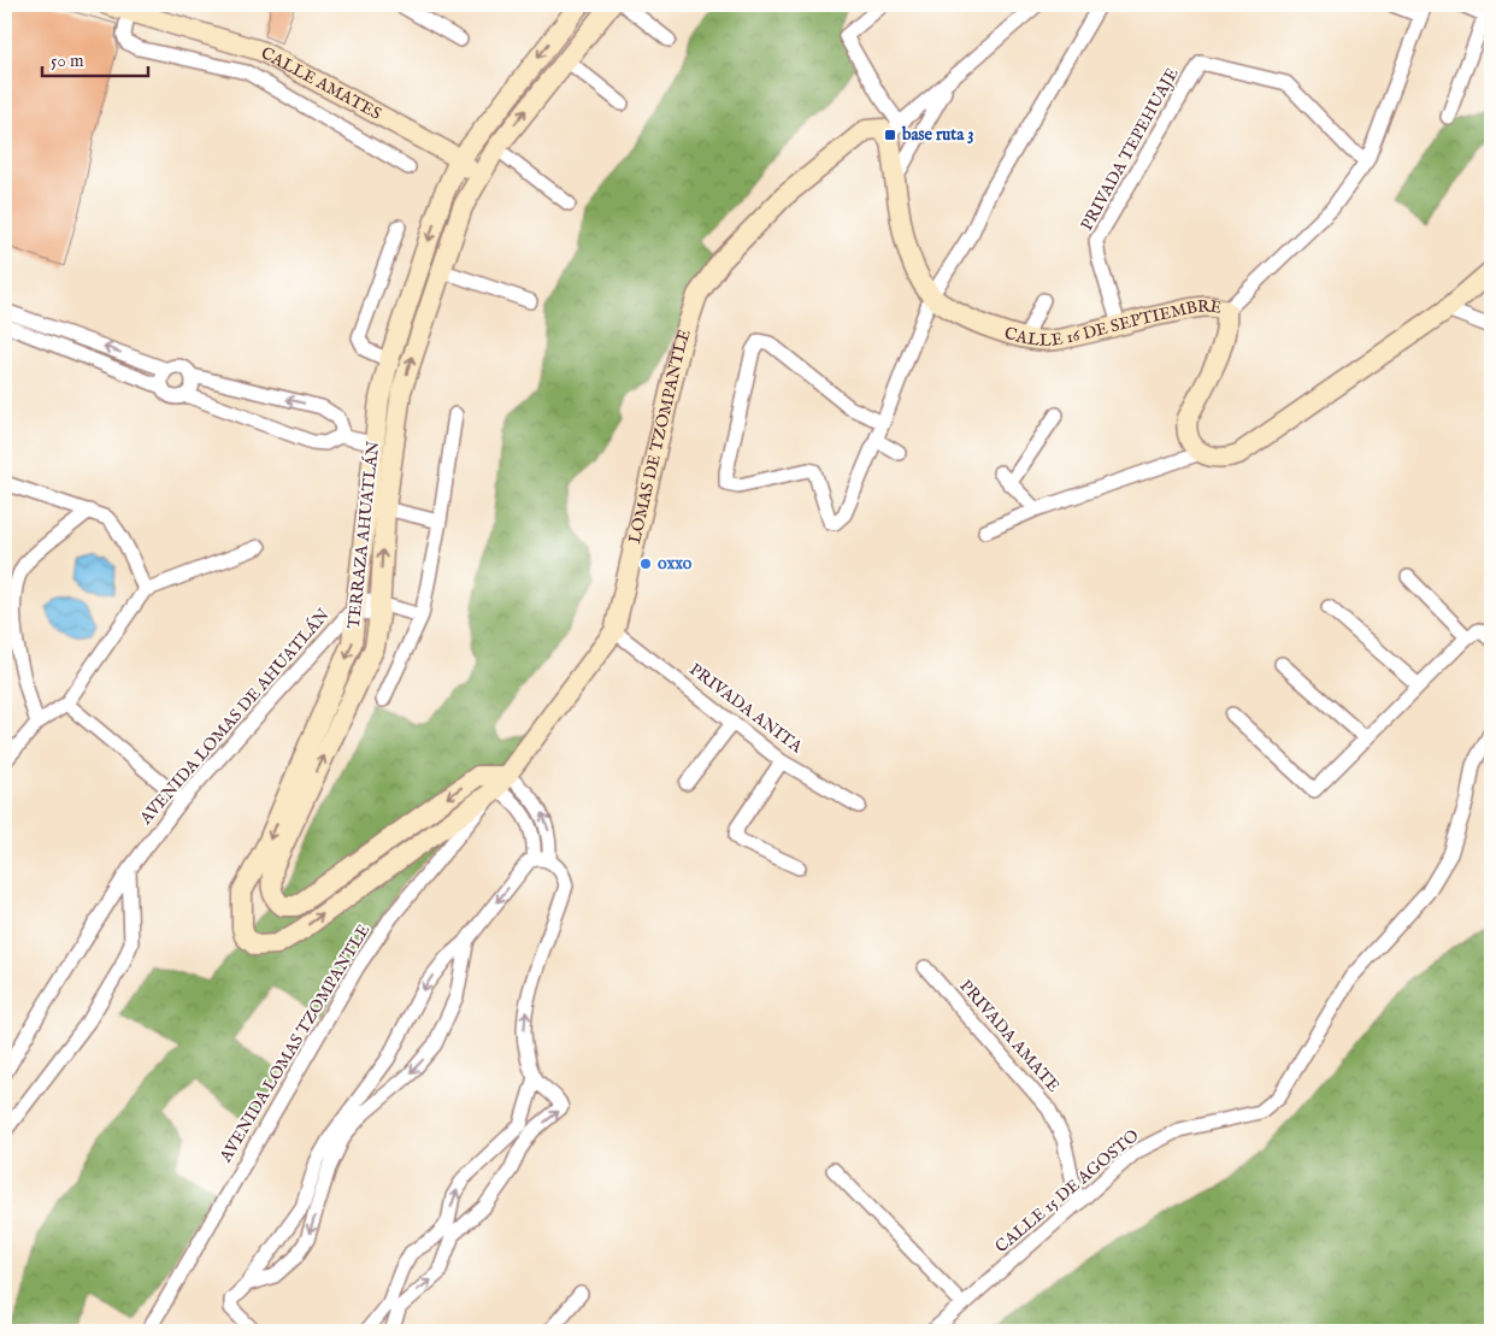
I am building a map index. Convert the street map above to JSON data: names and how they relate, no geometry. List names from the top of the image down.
{
  "streets": {
    "street": [
      "CALLE AMATES",
      "PRIVADA TEPEHUAJE",
      "CALLE 16 DE SEPTIEMBRE",
      "LOMAS DE TZOMPANTLE",
      "TERRAZA AHUATLÁN",
      "PRIVADA ANITA",
      "AVENIDA LOMAS DE AHUATLÁN",
      "PRIVADA AMATE",
      "AVENIDA LOMAS TZOMPANTLE",
      "CALLE 15 DE AGOSTO"
    ]
  },
  "crossings": [
    ["CALLE AMATES", "TERRAZA AHUATLÁN"],
    ["PRIVADA TEPEHUAJE", "CALLE 16 DE SEPTIEMBRE"],
    ["LOMAS DE TZOMPANTLE", "TERRAZA AHUATLÁN"],
    ["LOMAS DE TZOMPANTLE", "PRIVADA ANITA"],
    ["LOMAS DE TZOMPANTLE", "AVENIDA LOMAS TZOMPANTLE"],
    ["TERRAZA AHUATLÁN", "AVENIDA LOMAS DE AHUATLÁN"],
    ["TERRAZA AHUATLÁN", "AVENIDA LOMAS TZOMPANTLE"],
    ["PRIVADA AMATE", "CALLE 15 DE AGOSTO"]
  ],
  "places": {
    "transit": ["base ruta 3"],
    "other": ["oxxo"]
  },
  "scale_bar": "50 m"
}
